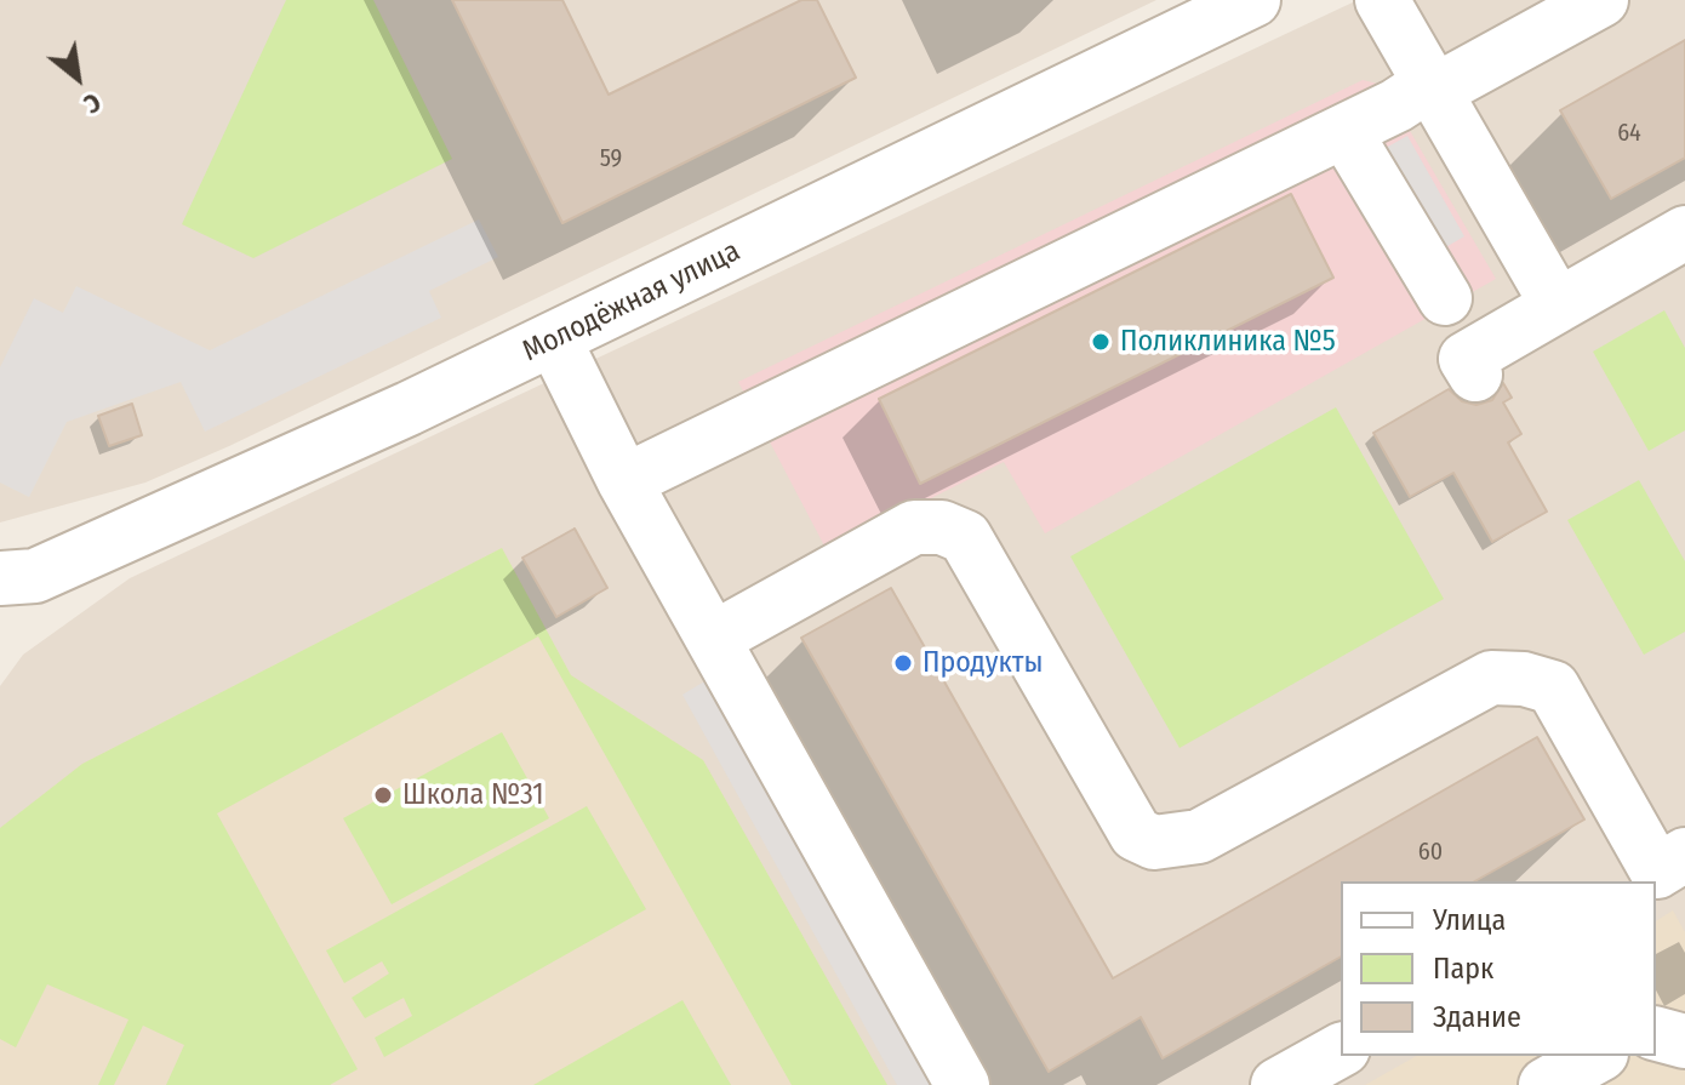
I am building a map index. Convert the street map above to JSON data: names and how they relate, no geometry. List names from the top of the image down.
{
  "streets": {
    "street": ["Молодёжная улица"]
  },
  "places": ["Поликлиника №5", "Продукты", "Школа №31"],
  "house_numbers": ["64", "59", "60"],
  "legend": ["Улица", "Парк", "Здание"],
  "north": "bottom right"
}
